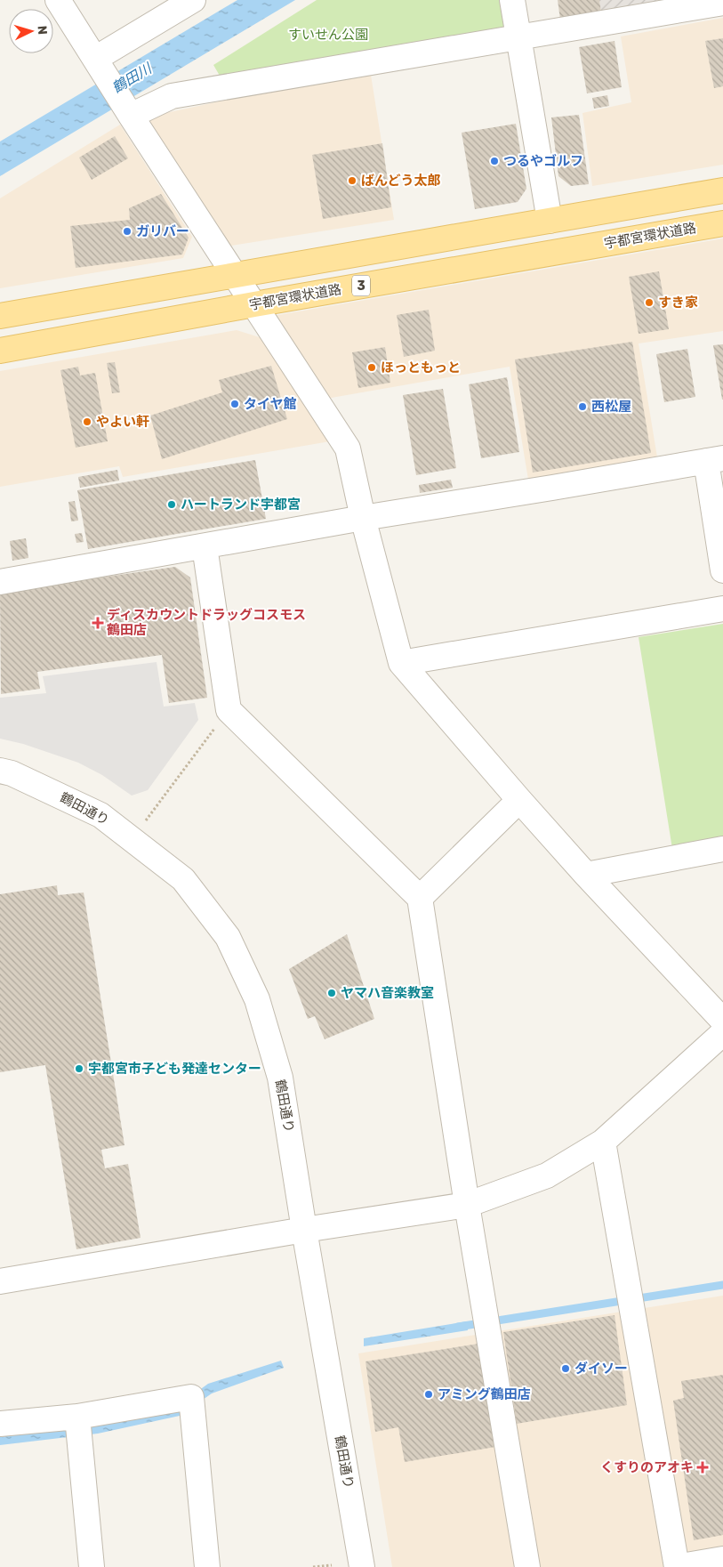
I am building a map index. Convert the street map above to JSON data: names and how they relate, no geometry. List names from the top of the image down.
{
  "streets": {
    "main road": ["宇都宮環状道路", "3"],
    "street": ["鶴田通り"]
  },
  "water": ["鶴田川"],
  "parks": ["すいせん公園"],
  "places": {
    "other": [
      "つるやゴルフ",
      "ばんどう太郎",
      "ガリバー",
      "すき家",
      "ほっともっと",
      "タイヤ館",
      "西松屋",
      "やよい軒",
      "ハートランド宇都宮",
      "ヤマハ音楽教室",
      "宇都宮市子ども発達センター",
      "ダイソー",
      "アミング鶴田店"
    ],
    "health": ["ディスカウントドラッグコスモス 鶴田店", "くすりのアオキ"]
  },
  "north": "right"
}
